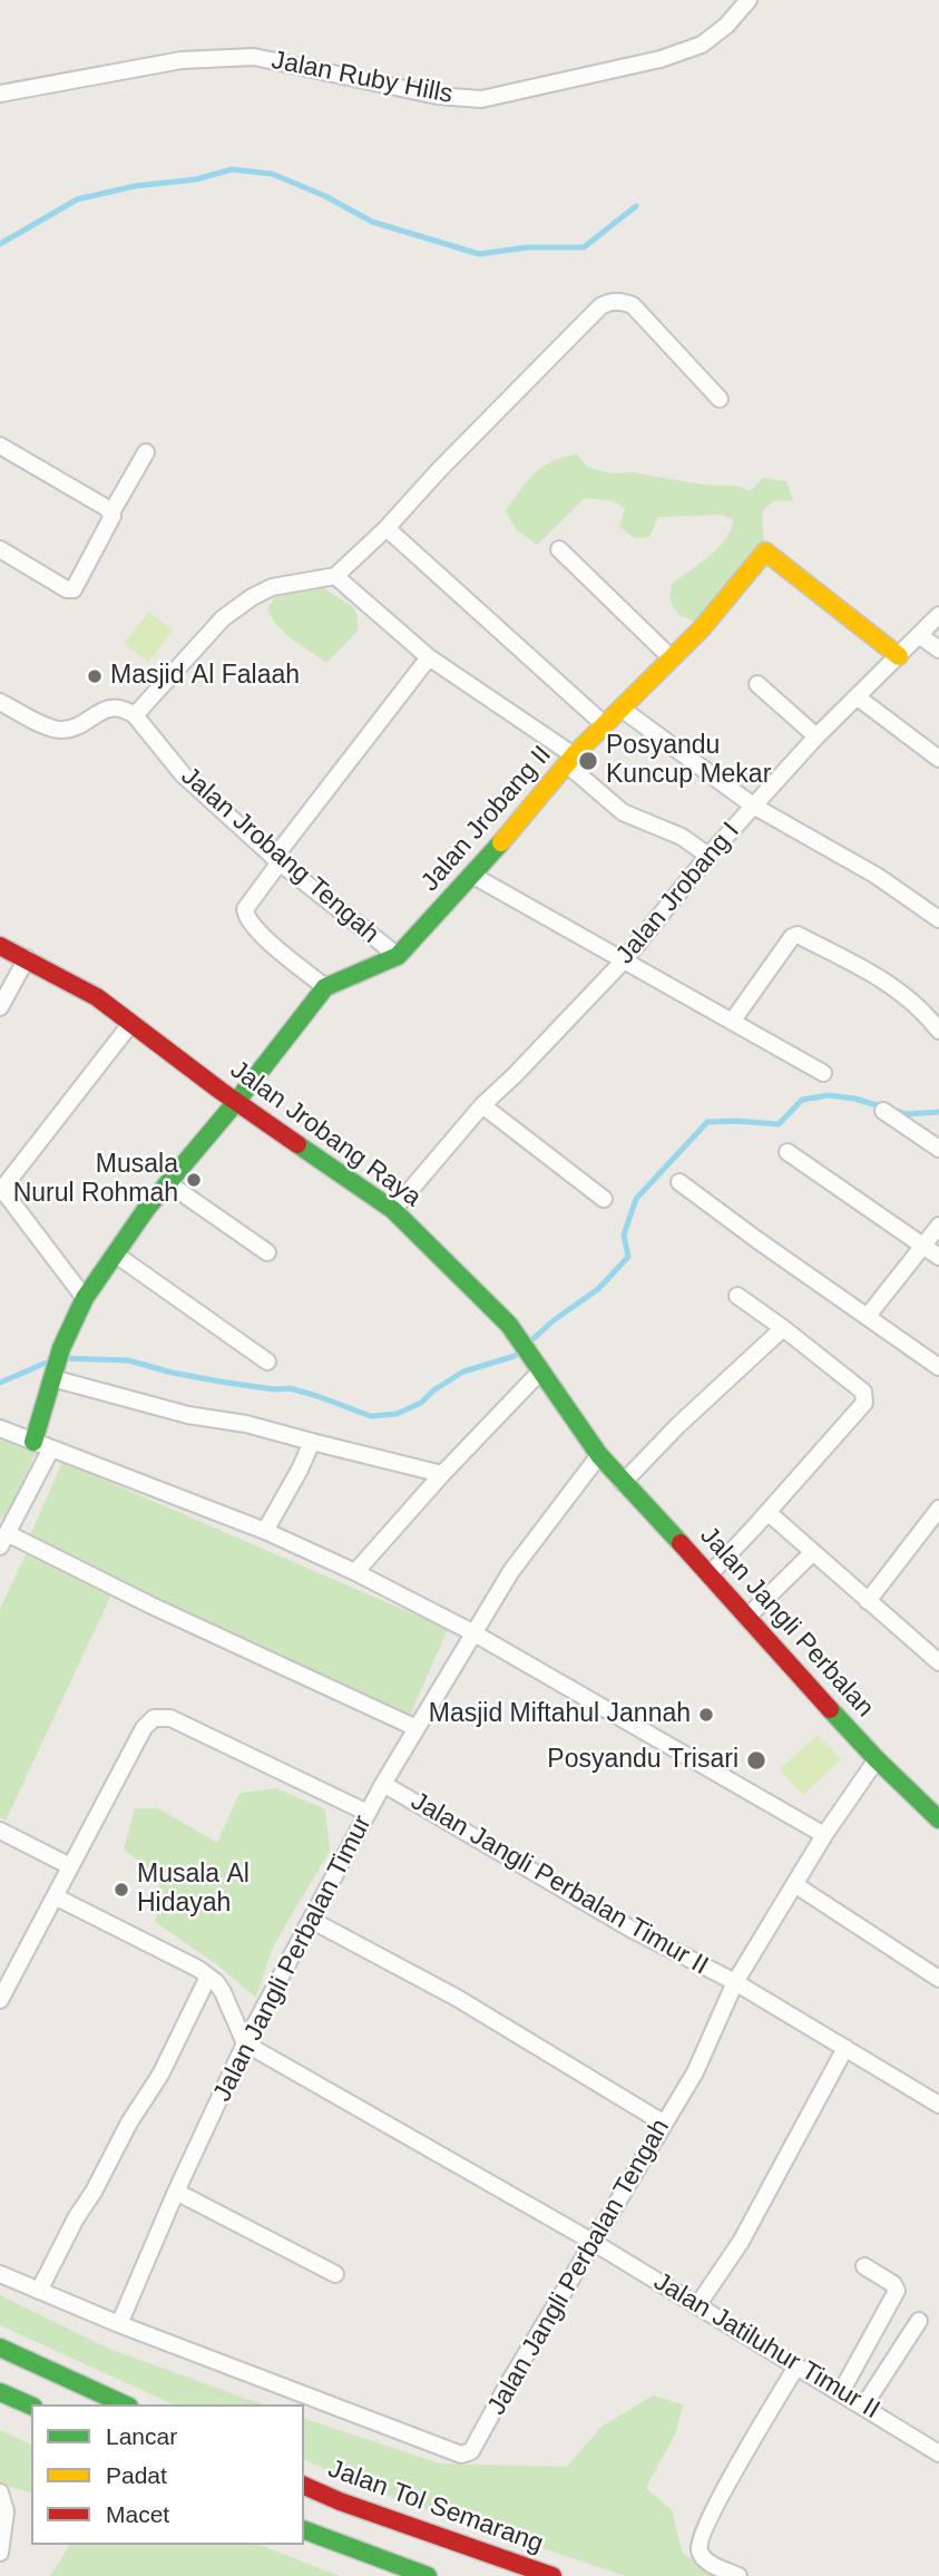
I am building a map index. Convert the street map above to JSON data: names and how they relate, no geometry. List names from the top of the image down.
{
  "streets": {
    "main road": [
      "Jalan Jrobang II",
      "Jalan Jrobang Raya",
      "Jalan Jangli Perbalan",
      "Jalan Tol Semarang"
    ],
    "street": [
      "Jalan Ruby Hills",
      "Jalan Jrobang Tengah",
      "Jalan Jrobang I",
      "Jalan Jangli Perbalan Timur II",
      "Jalan Jangli Perbalan Timur",
      "Jalan Jangli Perbalan Tengah",
      "Jalan Jatiluhur Timur II"
    ]
  },
  "crossings": [
    ["Jalan Jrobang II", "Jalan Jrobang Tengah"],
    ["Jalan Jrobang II", "Jalan Jrobang I"],
    ["Jalan Jrobang II", "Jalan Jrobang Raya"],
    ["Jalan Jrobang I", "Jalan Jrobang Raya"],
    ["Jalan Jrobang Raya", "Jalan Jangli Perbalan"],
    ["Jalan Jrobang Raya", "Jalan Jangli Perbalan Timur"],
    ["Jalan Jangli Perbalan", "Jalan Jangli Perbalan Timur"],
    ["Jalan Jangli Perbalan", "Jalan Jangli Perbalan Tengah"],
    ["Jalan Jangli Perbalan Timur II", "Jalan Jangli Perbalan Timur"],
    ["Jalan Jangli Perbalan Timur II", "Jalan Jangli Perbalan Tengah"],
    ["Jalan Jangli Perbalan Timur", "Jalan Jangli Perbalan Tengah"],
    ["Jalan Jangli Perbalan Timur", "Jalan Jatiluhur Timur II"],
    ["Jalan Jangli Perbalan Tengah", "Jalan Jatiluhur Timur II"]
  ],
  "places": [
    "Masjid Al Falaah",
    "Posyandu Kuncup Mekar",
    "Musala Nurul Rohmah",
    "Masjid Miftahul Jannah",
    "Posyandu Trisari",
    "Musala Al Hidayah"
  ],
  "legend": ["Lancar", "Padat", "Macet"]
}
